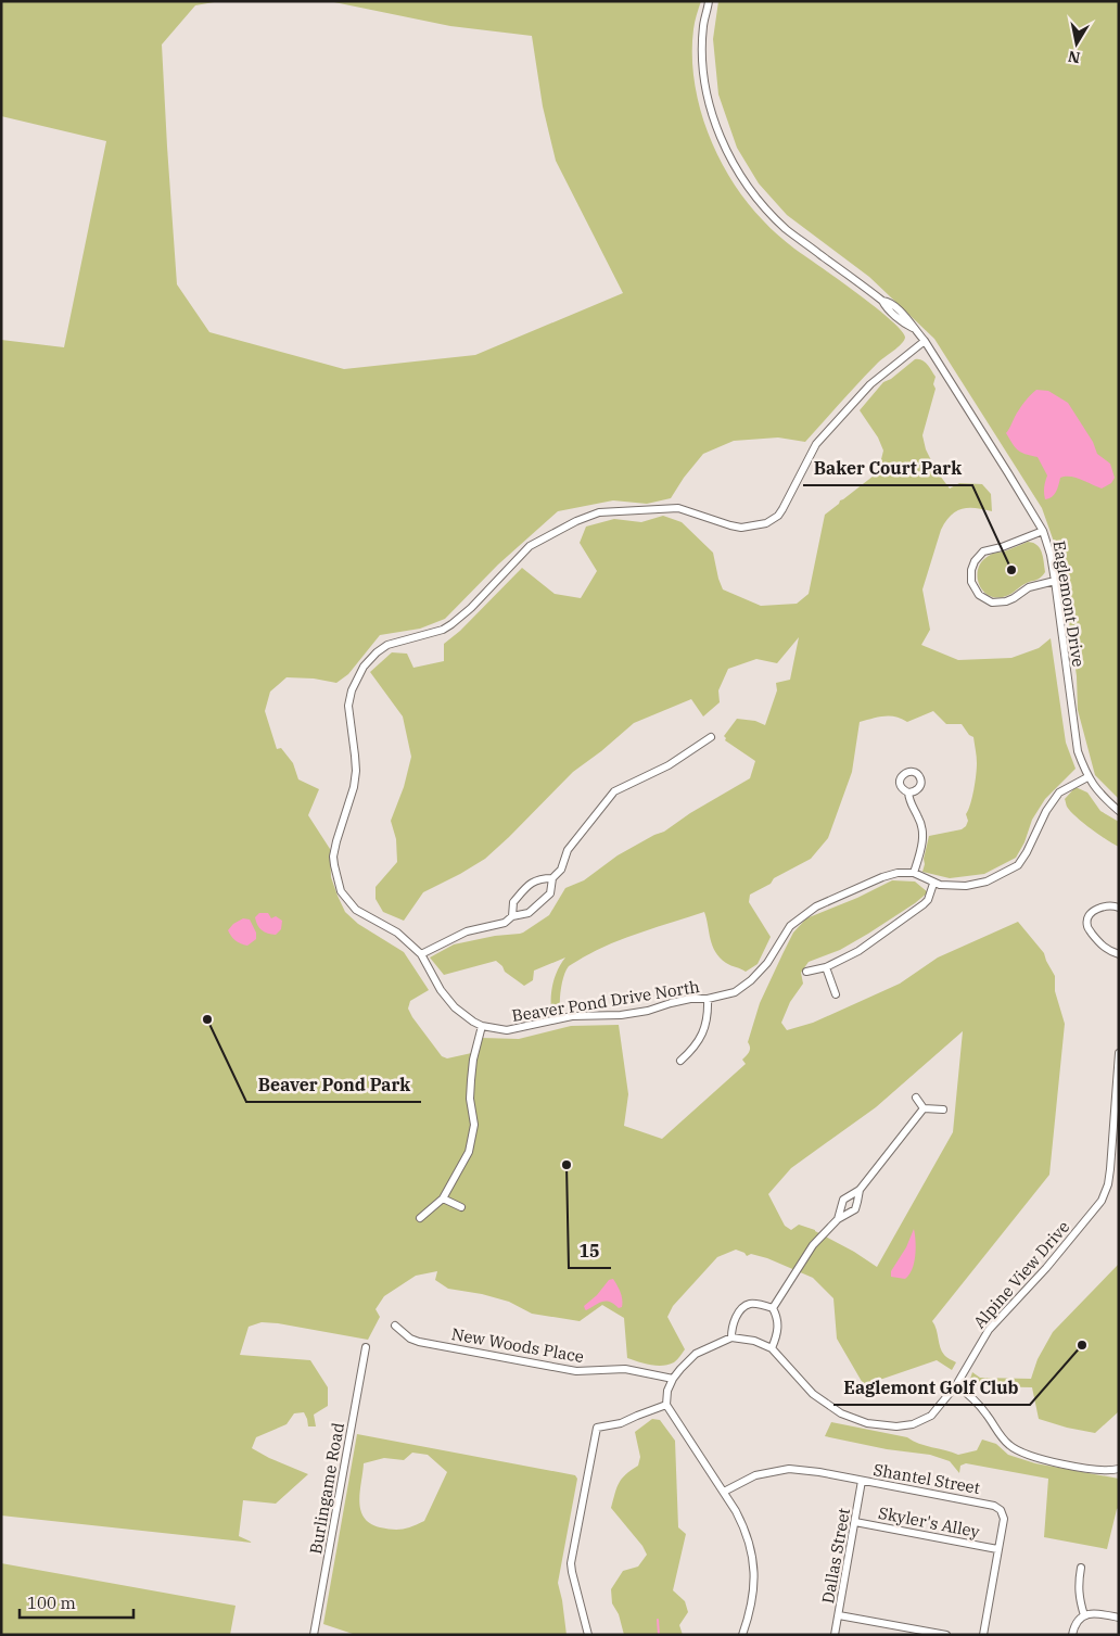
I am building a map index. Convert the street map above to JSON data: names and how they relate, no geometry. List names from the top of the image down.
{
  "streets": {
    "street": [
      "Eaglemont Drive",
      "Beaver Pond Drive North",
      "Alpine View Drive",
      "New Woods Place",
      "Shantel Street",
      "Burlingame Road",
      "Skyler's Alley",
      "Dallas Street"
    ]
  },
  "crossings": [
    ["Eaglemont Drive", "Beaver Pond Drive North"],
    ["Shantel Street", "Skyler's Alley"],
    ["Shantel Street", "Dallas Street"],
    ["Skyler's Alley", "Dallas Street"]
  ],
  "places": [
    "Baker Court Park",
    "Beaver Pond Park",
    "15",
    "Eaglemont Golf Club"
  ],
  "scale_bar": "100 m",
  "north": "bottom"
}
